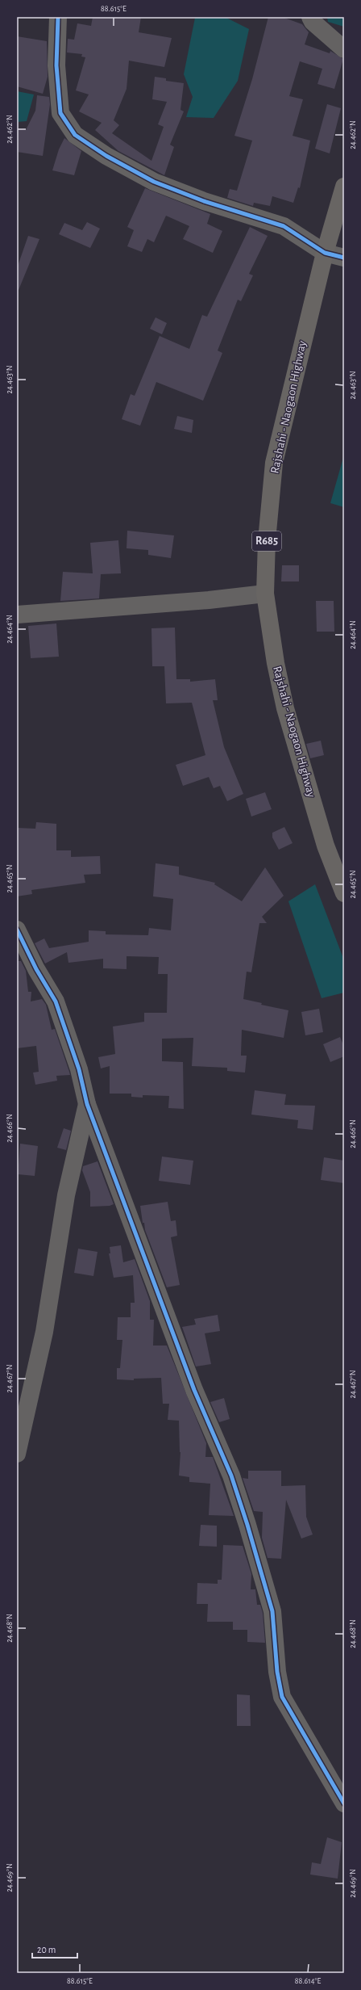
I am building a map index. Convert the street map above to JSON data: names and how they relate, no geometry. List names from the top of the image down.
{
  "streets": {
    "main road": ["Rajshahi - Naogaon Highway", "R685"]
  },
  "scale_bar": "20 m",
  "coordinates": [
    "88.615°E",
    "24.462°N",
    "24.463°N",
    "24.464°N",
    "24.465°N",
    "24.466°N",
    "24.467°N",
    "24.468°N",
    "24.469°N",
    "88.614°E"
  ]
}
